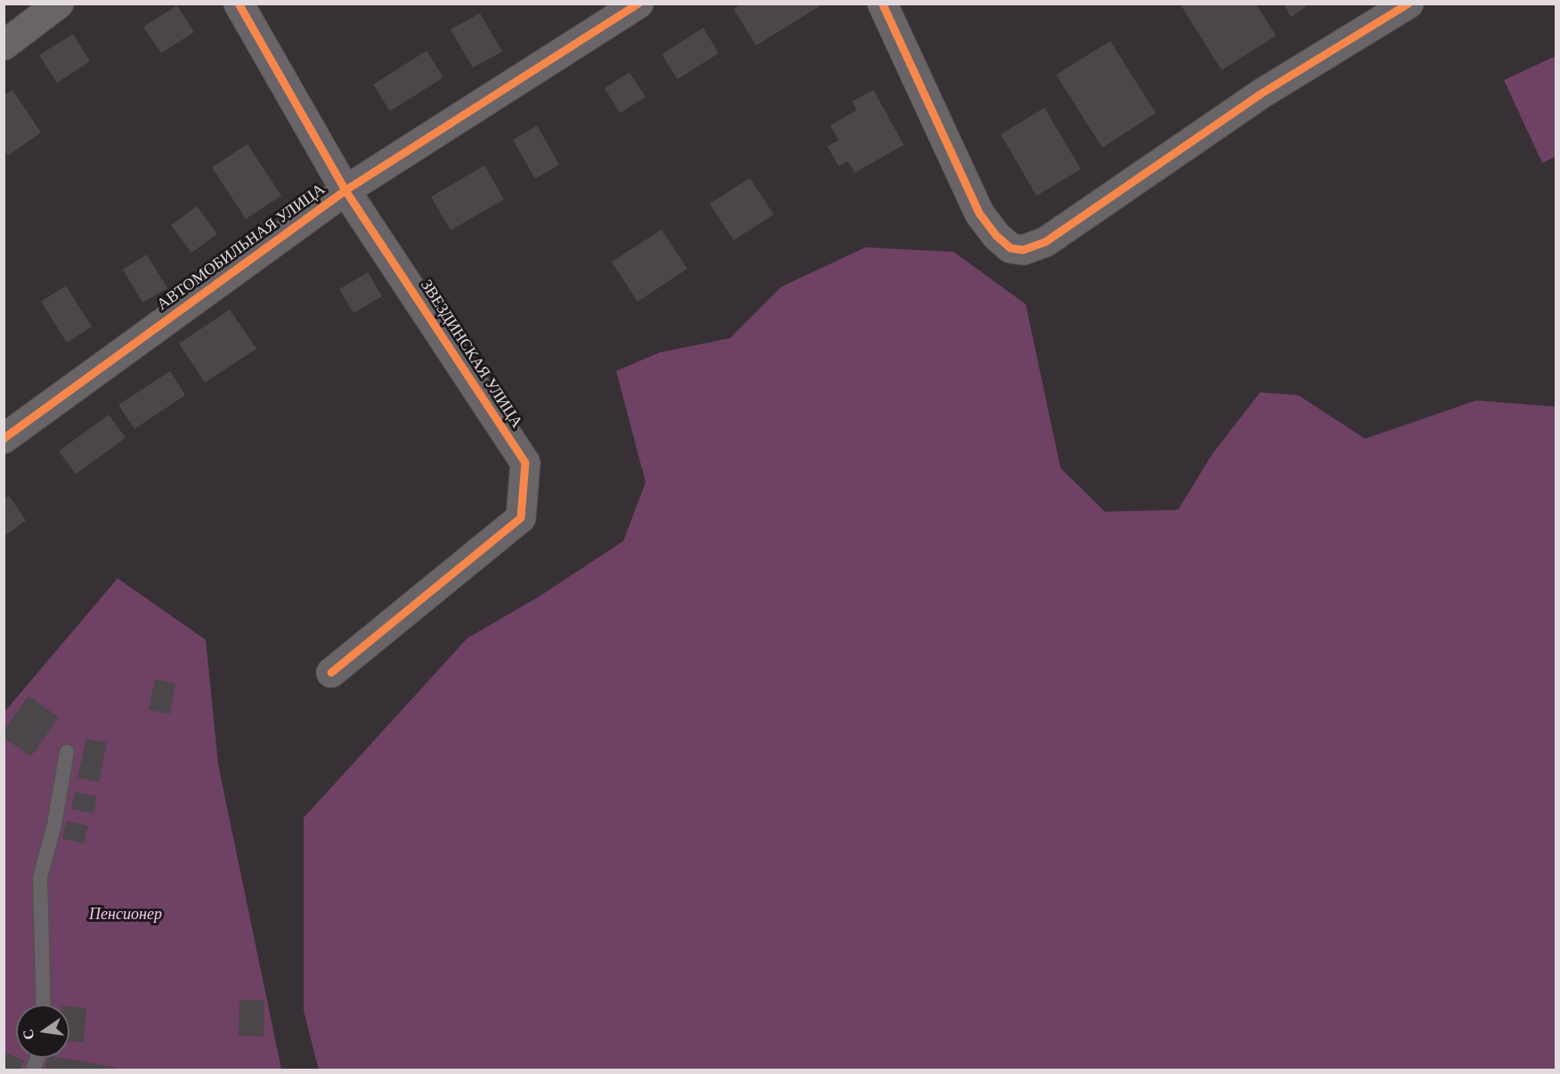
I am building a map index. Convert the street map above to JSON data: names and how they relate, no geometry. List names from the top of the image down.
{
  "streets": {
    "street": ["АВТОМОБИЛЬНАЯ УЛИЦА", "ЗВЕЗДИНСКАЯ УЛИЦА"]
  },
  "crossings": [
    ["АВТОМОБИЛЬНАЯ УЛИЦА", "ЗВЕЗДИНСКАЯ УЛИЦА"]
  ],
  "parks": ["Пенсионер"],
  "north": "left"
}
